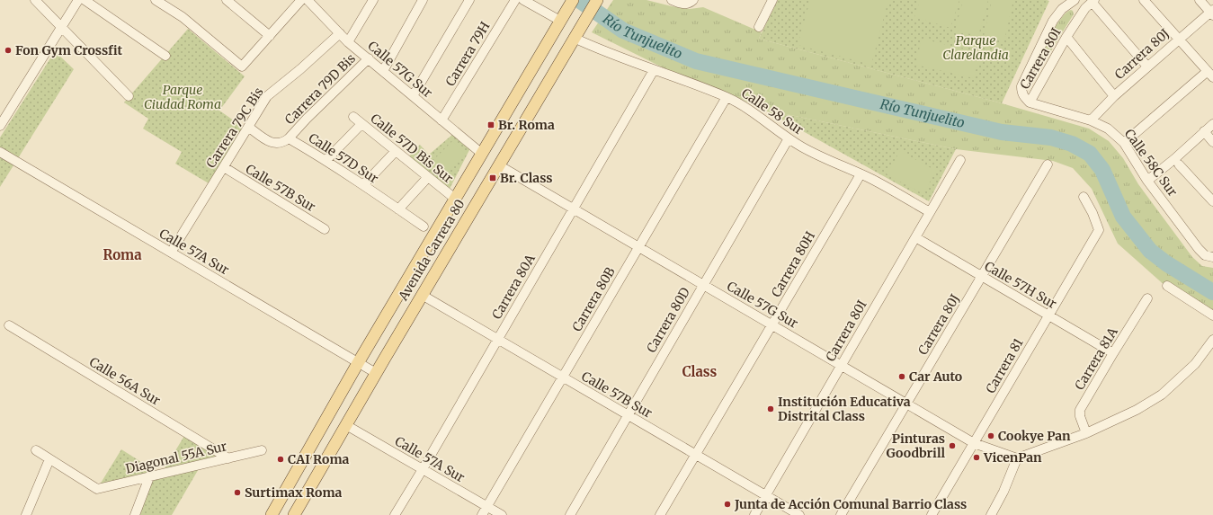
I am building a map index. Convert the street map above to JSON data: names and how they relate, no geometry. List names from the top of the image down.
{
  "streets": {
    "main road": ["Avenida Carrera 80"],
    "street": [
      "Carrera 79H",
      "Carrera 80J",
      "Carrera 80I",
      "Calle 57G Sur",
      "Carrera 79D Bis",
      "Calle 58 Sur",
      "Carrera 79C Bis",
      "Calle 57D Bis Sur",
      "Calle 57D Sur",
      "Calle 58C Sur",
      "Calle 57B Sur",
      "Calle 57A Sur",
      "Carrera 80H",
      "Calle 57H Sur",
      "Carrera 80A",
      "Carrera 80B",
      "Carrera 80D",
      "Carrera 81A",
      "Carrera 81",
      "Calle 56A Sur",
      "Diagonal 55A Sur"
    ]
  },
  "crossings": [
    ["Carrera 79H", "Calle 57G Sur"],
    ["Carrera 80J", "Calle 57G Sur"],
    ["Carrera 80J", "Calle 58C Sur"],
    ["Carrera 80J", "Calle 57H Sur"],
    ["Carrera 80I", "Calle 57G Sur"],
    ["Carrera 80I", "Calle 58 Sur"],
    ["Carrera 80I", "Calle 58C Sur"],
    ["Carrera 80I", "Calle 57B Sur"],
    ["Carrera 80I", "Calle 57H Sur"],
    ["Calle 57G Sur", "Carrera 79D Bis"],
    ["Calle 57G Sur", "Carrera 79C Bis"],
    ["Calle 57G Sur", "Avenida Carrera 80"],
    ["Calle 57G Sur", "Carrera 80H"],
    ["Calle 57G Sur", "Carrera 80A"],
    ["Calle 57G Sur", "Carrera 80B"],
    ["Calle 57G Sur", "Carrera 80D"],
    ["Calle 57G Sur", "Carrera 81"],
    ["Carrera 79D Bis", "Calle 57D Sur"],
    ["Calle 58 Sur", "Avenida Carrera 80"],
    ["Calle 58 Sur", "Carrera 80H"],
    ["Calle 58 Sur", "Carrera 80A"],
    ["Calle 58 Sur", "Carrera 80B"],
    ["Calle 58 Sur", "Carrera 80D"],
    ["Carrera 79C Bis", "Calle 57D Sur"],
    ["Carrera 79C Bis", "Calle 57B Sur"],
    ["Carrera 79C Bis", "Calle 57A Sur"],
    ["Calle 57D Bis Sur", "Avenida Carrera 80"],
    ["Calle 57B Sur", "Avenida Carrera 80"],
    ["Calle 57B Sur", "Carrera 80H"],
    ["Calle 57B Sur", "Carrera 80A"],
    ["Calle 57B Sur", "Carrera 80B"],
    ["Calle 57B Sur", "Carrera 80D"],
    ["Avenida Carrera 80", "Calle 57A Sur"],
    ["Calle 57A Sur", "Carrera 80A"],
    ["Calle 57A Sur", "Carrera 80B"],
    ["Calle 57H Sur", "Carrera 81A"],
    ["Calle 57H Sur", "Carrera 81"],
    ["Calle 56A Sur", "Diagonal 55A Sur"]
  ],
  "districts": ["Roma", "Class"],
  "water": ["Río Tunjuelito"],
  "parks": ["Parque Clarelandia", "Parque Ciudad Roma"],
  "places": {
    "other": [
      "Fon Gym Crossfit",
      "Car Auto",
      "Institución Educativa Distrital Class",
      "Cookye Pan",
      "Pinturas Goodbrill",
      "VicenPan",
      "CAI Roma",
      "Surtimax Roma",
      "Junta de Acción Comunal Barrio Class"
    ],
    "transit": ["Br. Roma", "Br. Class"]
  }
}
